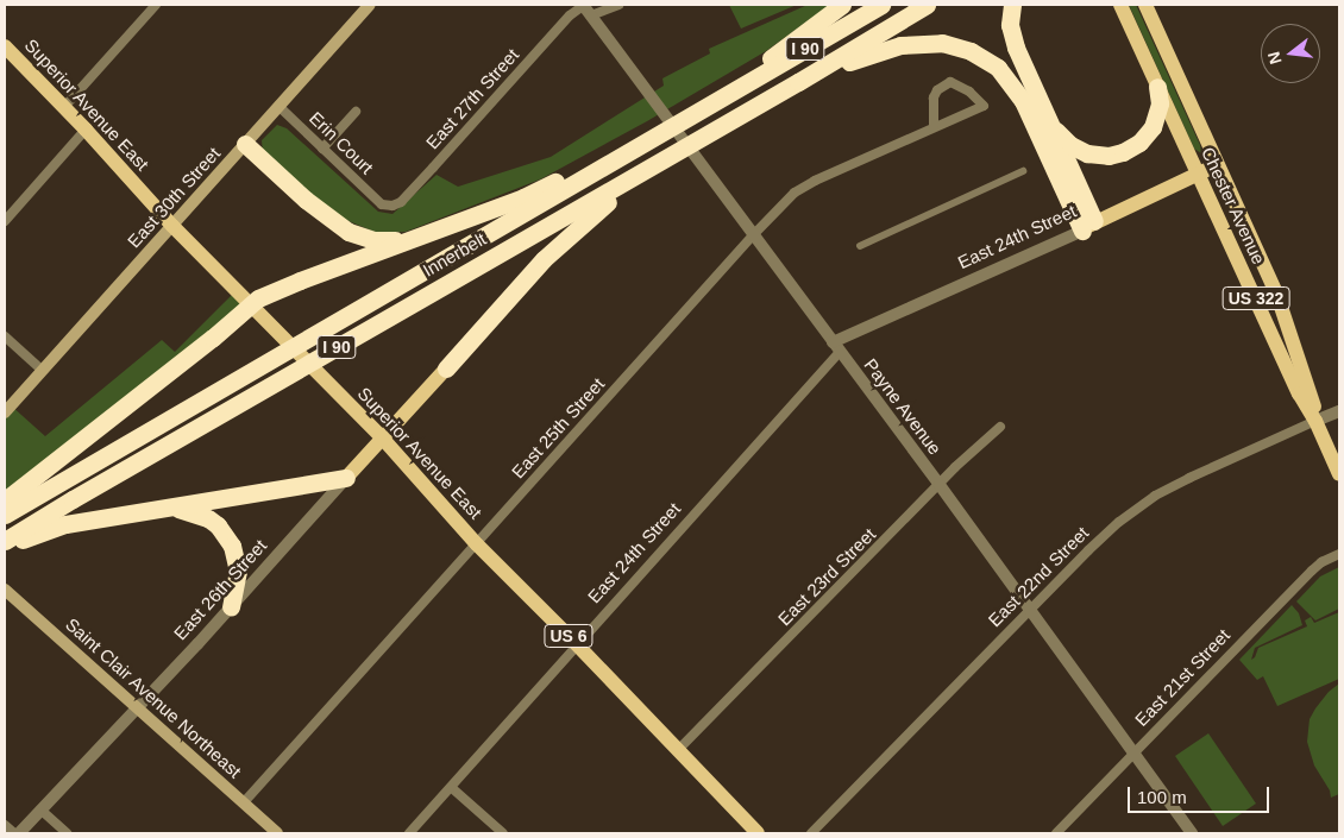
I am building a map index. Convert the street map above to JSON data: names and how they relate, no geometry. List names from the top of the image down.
{
  "streets": {
    "highway": ["I 90", "Innerbelt"],
    "main road": [
      "Superior Avenue East",
      "East 30th Street",
      "Chester Avenue",
      "East 24th Street",
      "US 322",
      "East 26th Street",
      "US 6",
      "Saint Clair Avenue Northeast"
    ],
    "street": [
      "East 27th Street",
      "Erin Court",
      "Payne Avenue",
      "East 25th Street",
      "East 23rd Street",
      "East 22nd Street",
      "East 21st Street"
    ]
  },
  "crossings": [
    ["East 27th Street", "Erin Court"],
    ["East 27th Street", "Payne Avenue"],
    ["Superior Avenue East", "East 30th Street"],
    ["Superior Avenue East", "East 24th Street"],
    ["Superior Avenue East", "East 25th Street"],
    ["Superior Avenue East", "East 23rd Street"],
    ["Superior Avenue East", "East 26th Street"],
    ["Erin Court", "East 30th Street"],
    ["Chester Avenue", "East 24th Street"],
    ["Chester Avenue", "East 22nd Street"],
    ["East 24th Street", "Payne Avenue"],
    ["Payne Avenue", "East 25th Street"],
    ["Payne Avenue", "East 23rd Street"],
    ["Payne Avenue", "East 22nd Street"],
    ["Payne Avenue", "East 21st Street"],
    ["East 25th Street", "Saint Clair Avenue Northeast"],
    ["East 26th Street", "Saint Clair Avenue Northeast"]
  ],
  "scale_bar": "100 m",
  "north": "left"
}
